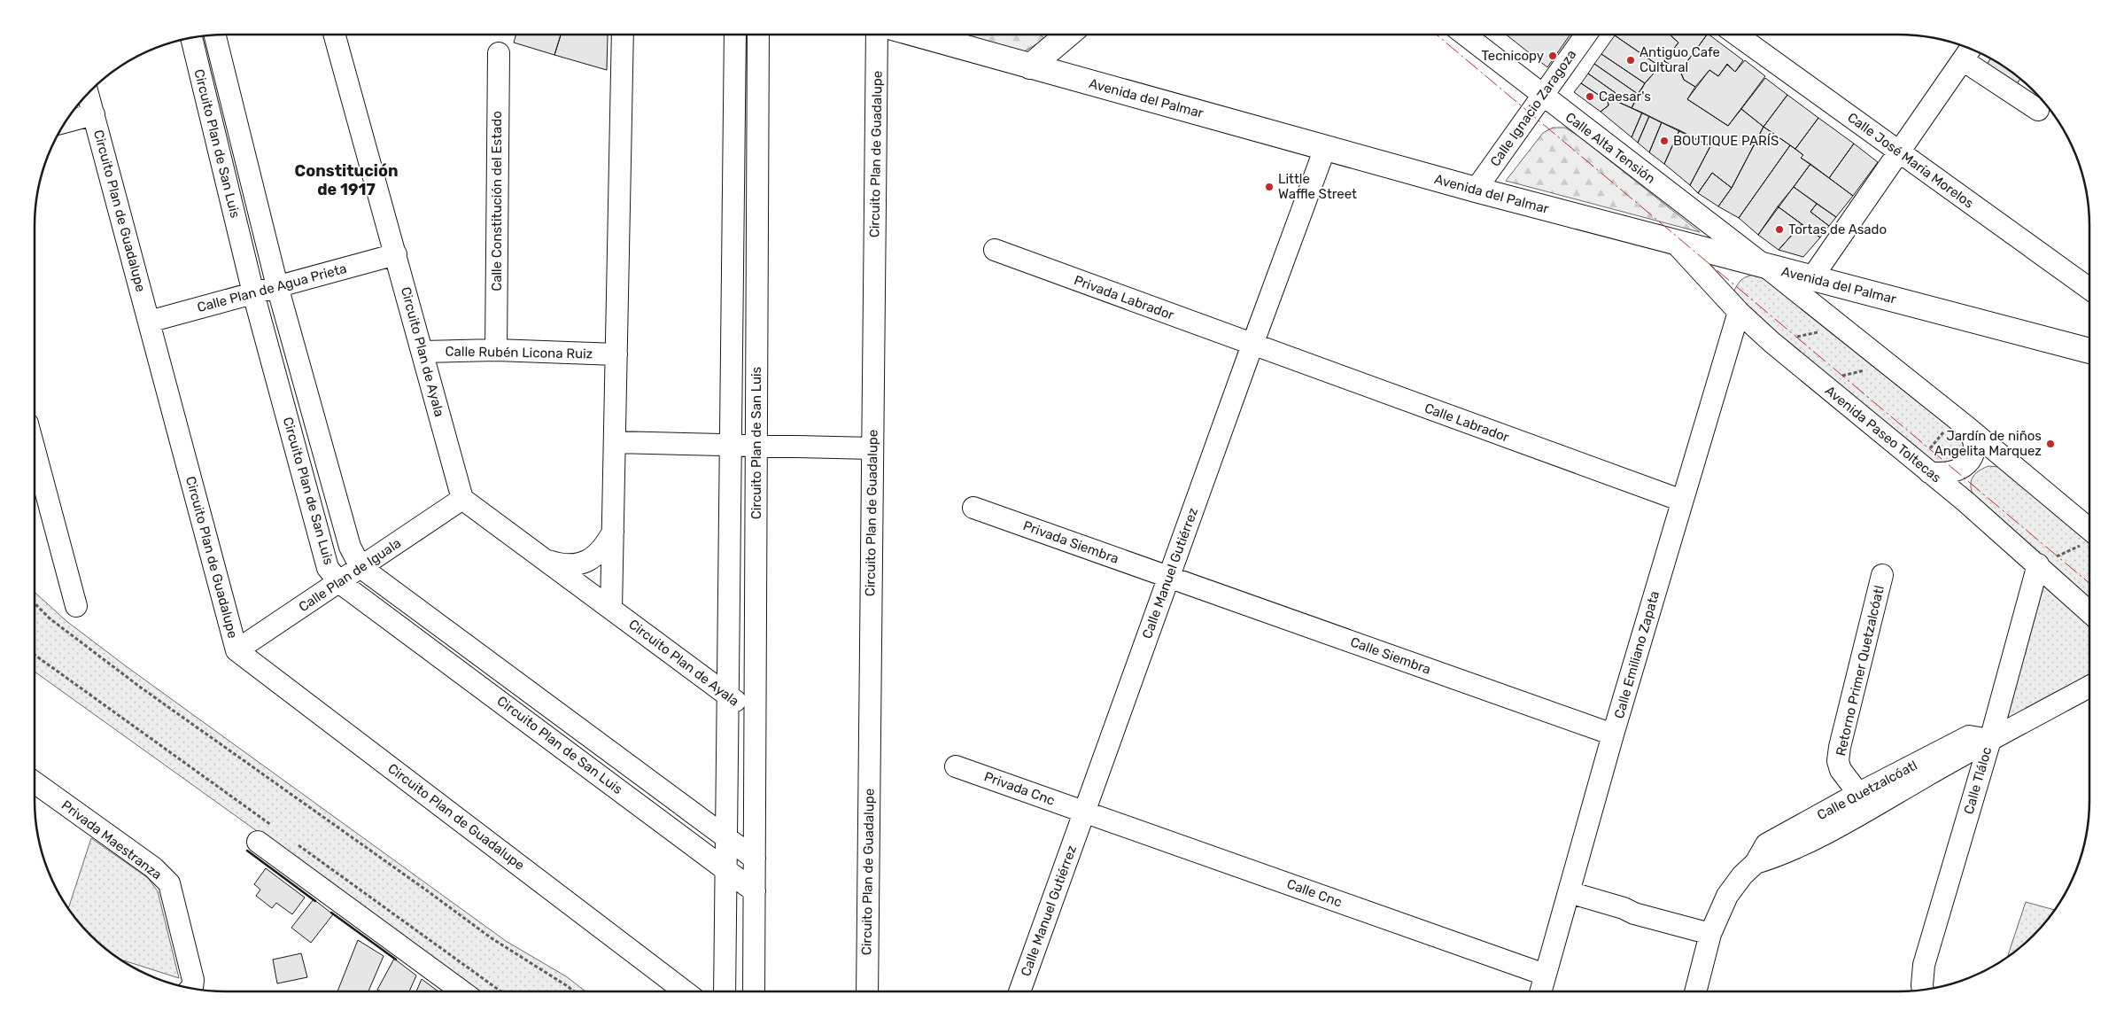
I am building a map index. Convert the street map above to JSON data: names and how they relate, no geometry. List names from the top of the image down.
{
  "streets": {
    "main road": ["Avenida del Palmar"],
    "street": [
      "Calle Ignacio Zaragoza",
      "Circuito Plan de San Luis",
      "Calle Alta Tensión",
      "Circuito Plan de Guadalupe",
      "Calle José María Morelos",
      "Calle Constitución del Estado",
      "Calle Plan de Agua Prieta",
      "Privada Labrador",
      "Circuito Plan de Ayala",
      "Calle Rubén Licona Ruiz",
      "Calle Labrador",
      "Avenida Paseo Toltecas",
      "Privada Siembra",
      "Calle Manuel Gutiérrez",
      "Calle Plan de Iguala",
      "Calle Emiliano Zapata",
      "Calle Siembra",
      "Retorno Primer Quetzalcóatl",
      "Calle Tláloc",
      "Privada Cnc",
      "Calle Quetzalcóatl",
      "Privada Maestranza",
      "Calle Cnc"
    ]
  },
  "crossings": [
    ["Avenida del Palmar", "Calle Ignacio Zaragoza"],
    ["Avenida del Palmar", "Calle Alta Tensión"],
    ["Avenida del Palmar", "Avenida Paseo Toltecas"],
    ["Avenida del Palmar", "Calle Manuel Gutiérrez"],
    ["Calle Ignacio Zaragoza", "Calle Alta Tensión"],
    ["Circuito Plan de San Luis", "Calle Plan de Agua Prieta"],
    ["Circuito Plan de San Luis", "Circuito Plan de Ayala"],
    ["Circuito Plan de San Luis", "Calle Plan de Iguala"],
    ["Circuito Plan de Guadalupe", "Calle Plan de Agua Prieta"],
    ["Circuito Plan de Guadalupe", "Calle Plan de Iguala"],
    ["Calle Constitución del Estado", "Calle Rubén Licona Ruiz"],
    ["Calle Plan de Agua Prieta", "Circuito Plan de Ayala"],
    ["Privada Labrador", "Calle Labrador"],
    ["Privada Labrador", "Calle Manuel Gutiérrez"],
    ["Circuito Plan de Ayala", "Calle Rubén Licona Ruiz"],
    ["Circuito Plan de Ayala", "Calle Plan de Iguala"],
    ["Calle Labrador", "Calle Manuel Gutiérrez"],
    ["Calle Labrador", "Calle Emiliano Zapata"],
    ["Avenida Paseo Toltecas", "Calle Emiliano Zapata"],
    ["Avenida Paseo Toltecas", "Calle Tláloc"],
    ["Privada Siembra", "Calle Manuel Gutiérrez"],
    ["Privada Siembra", "Calle Siembra"],
    ["Calle Manuel Gutiérrez", "Calle Siembra"],
    ["Calle Manuel Gutiérrez", "Privada Cnc"],
    ["Calle Manuel Gutiérrez", "Calle Cnc"],
    ["Calle Emiliano Zapata", "Calle Siembra"],
    ["Calle Emiliano Zapata", "Calle Cnc"],
    ["Retorno Primer Quetzalcóatl", "Calle Quetzalcóatl"],
    ["Calle Tláloc", "Calle Quetzalcóatl"],
    ["Privada Cnc", "Calle Cnc"]
  ],
  "districts": ["Constitución de 1917"],
  "places": [
    "Tecnicopy",
    "Antiguo Cafe Cultural",
    "Caesar's",
    "BOUTIQUE PARÍS",
    "Little Waffle Street",
    "Tortas de Asado",
    "Jardín de niños Angelita Marquez"
  ]
}
